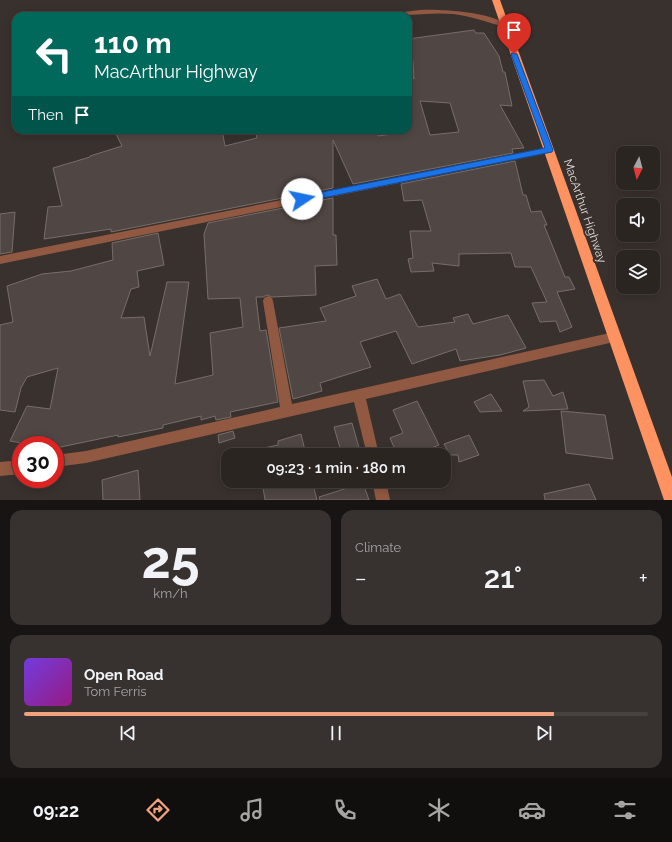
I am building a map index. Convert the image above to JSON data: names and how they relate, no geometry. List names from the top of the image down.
{
  "streets": {
    "highway": ["MacArthur Highway"]
  },
  "north": "bottom",
  "page": {
    "turn": ["110 m", "MacArthur Highway"],
    "then": "Then",
    "limit": "30",
    "trip": "09:23 · 1 min · 180 m",
    "tile": [
      ["25", "km/h"],
      "Climate"
    ],
    "heat": ["−", "21°", "+"],
    "song": ["Open Road", "Tom Ferris"],
    "tabs": "09:22"
  }
}
